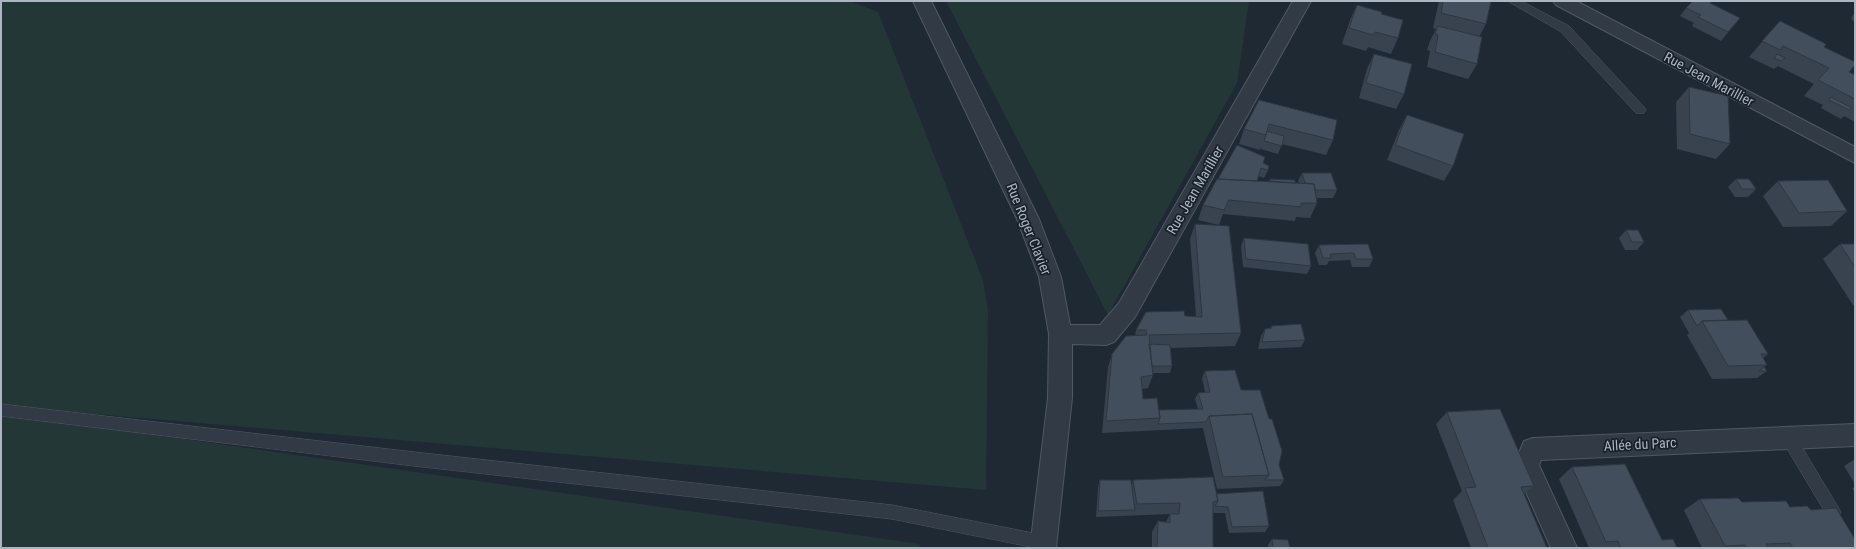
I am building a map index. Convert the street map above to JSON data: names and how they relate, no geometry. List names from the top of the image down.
{
  "streets": {
    "street": ["Rue Jean Marillier", "Rue Roger Clavier", "Allée du Parc"]
  },
  "crossings": [
    ["Rue Jean Marillier", "Rue Roger Clavier"]
  ]
}
